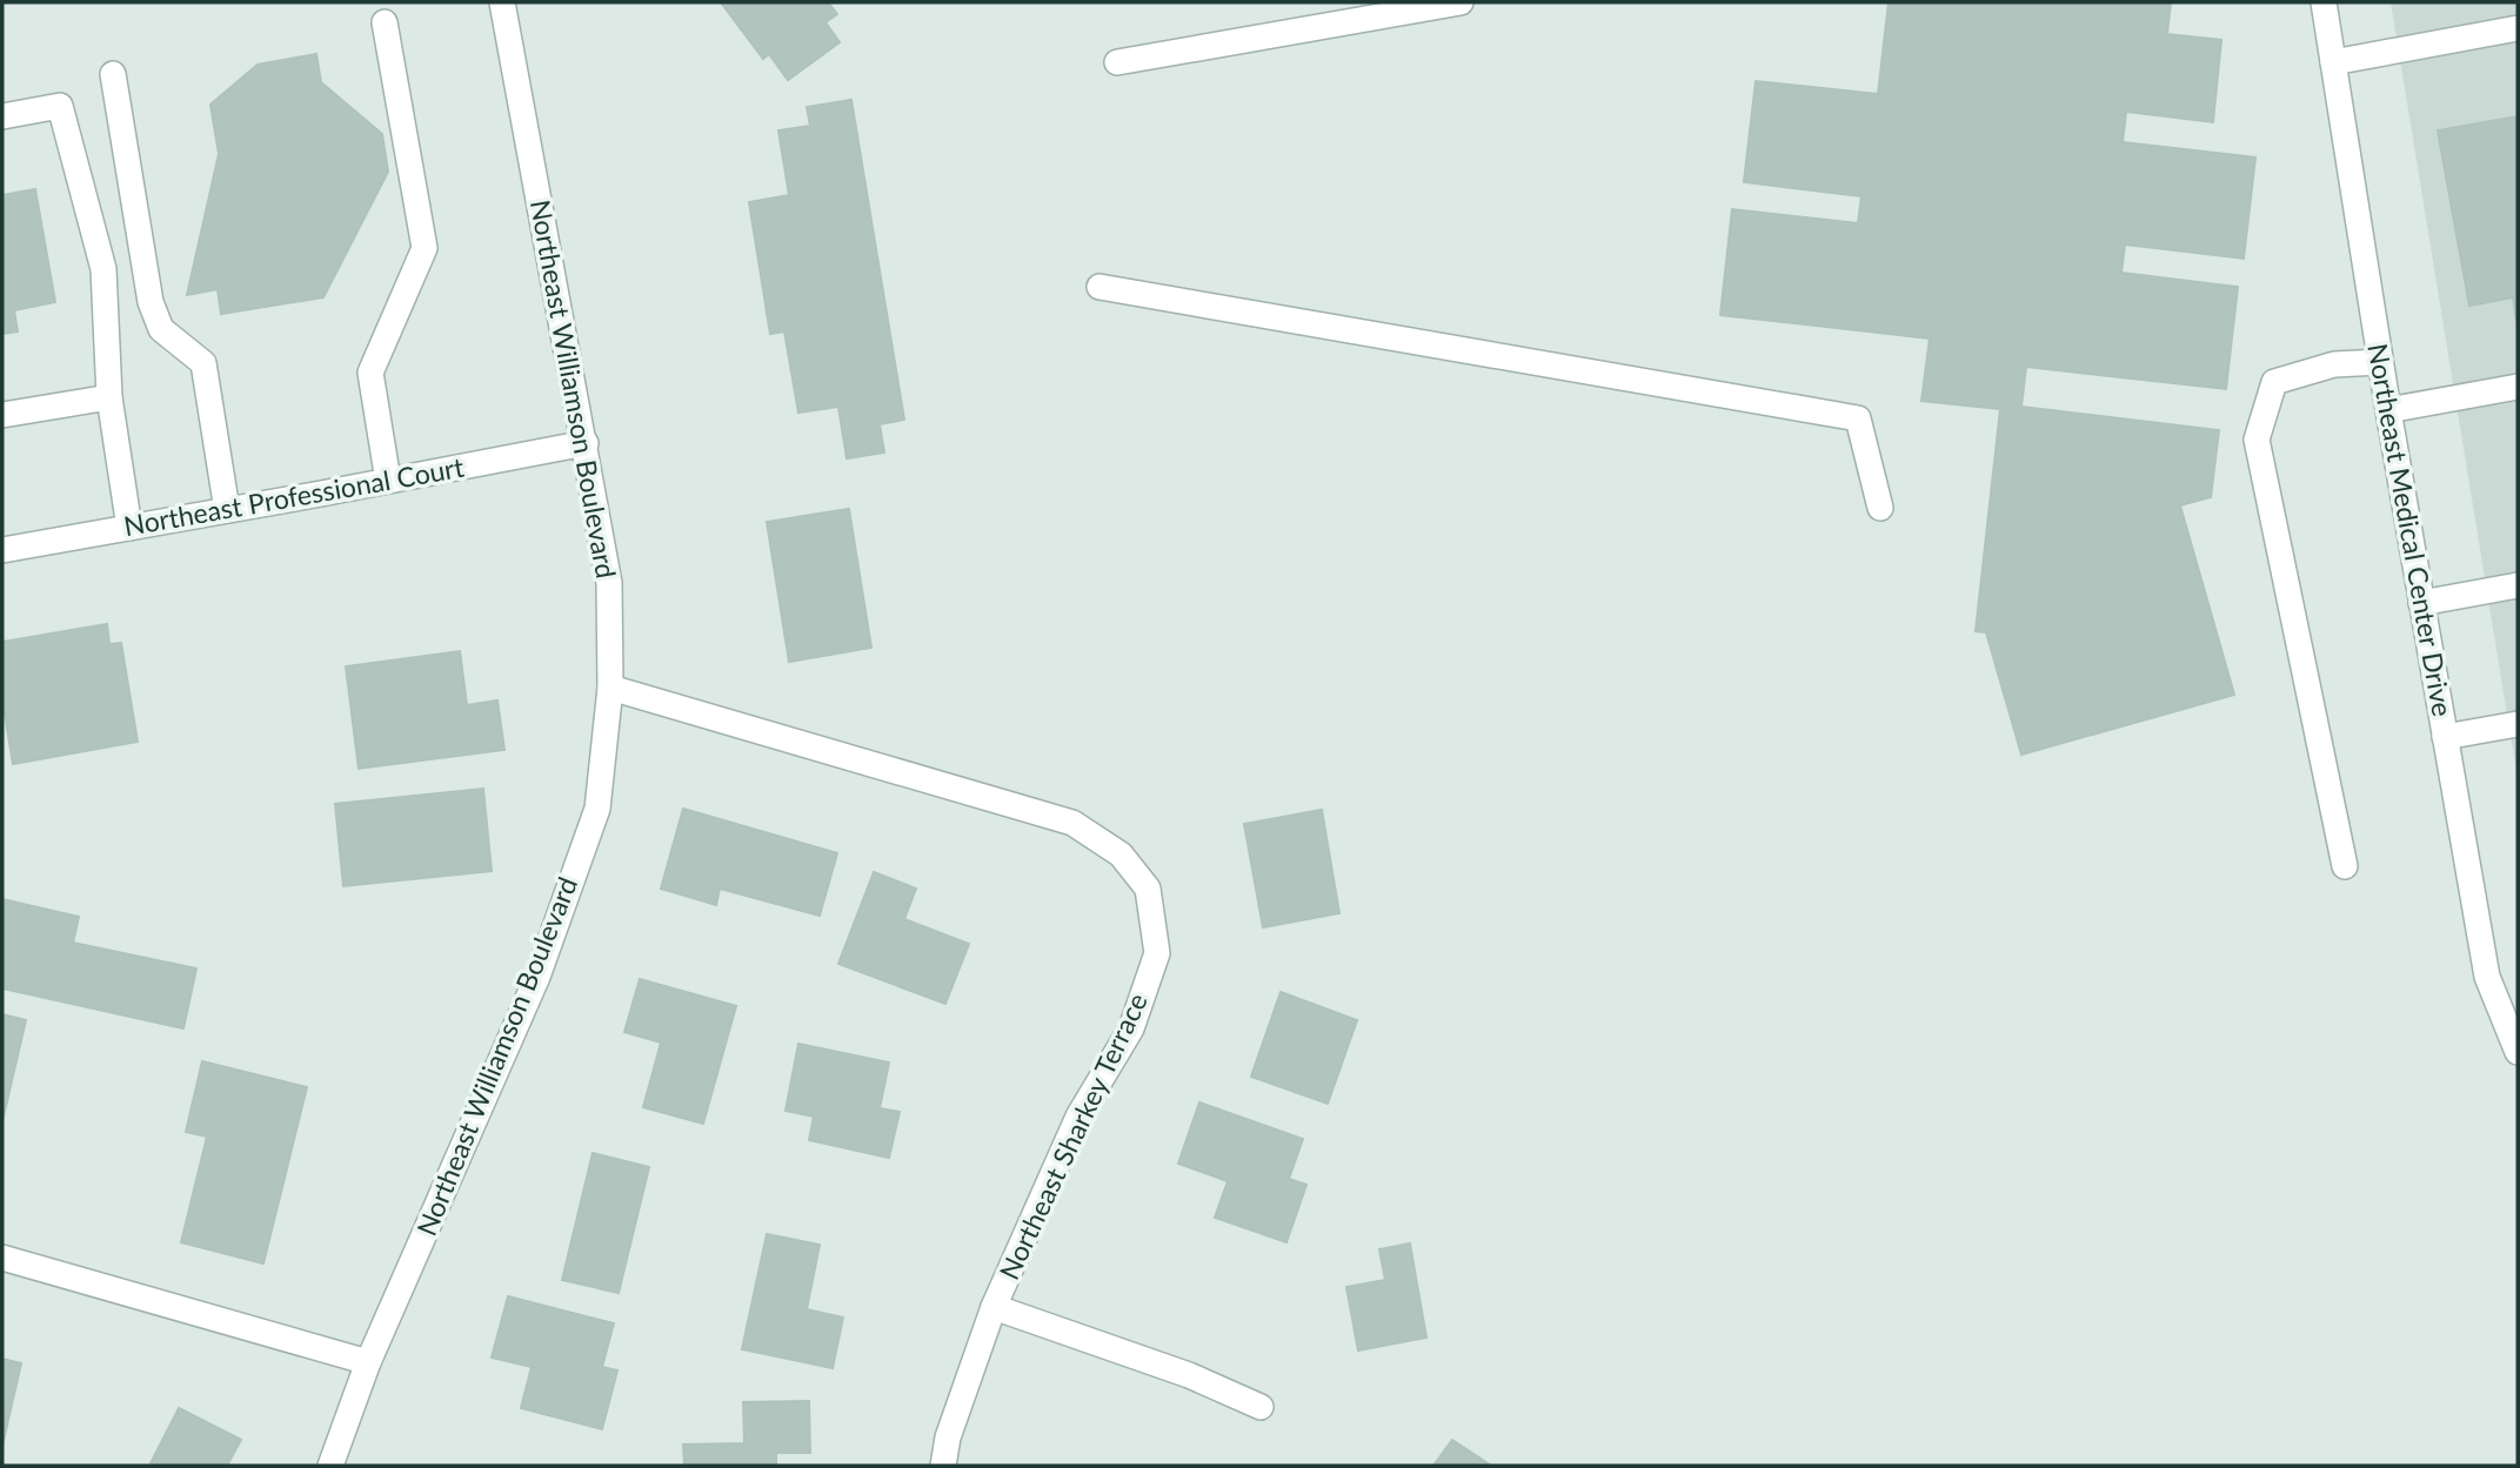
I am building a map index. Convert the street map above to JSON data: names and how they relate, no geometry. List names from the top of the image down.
{
  "streets": {
    "street": [
      "Northeast Williamson Boulevard",
      "Northeast Professional Court",
      "Northeast Medical Center Drive",
      "Northeast Sharkey Terrace"
    ]
  },
  "crossings": [
    ["Northeast Williamson Boulevard", "Northeast Professional Court"],
    ["Northeast Williamson Boulevard", "Northeast Sharkey Terrace"]
  ]
}
